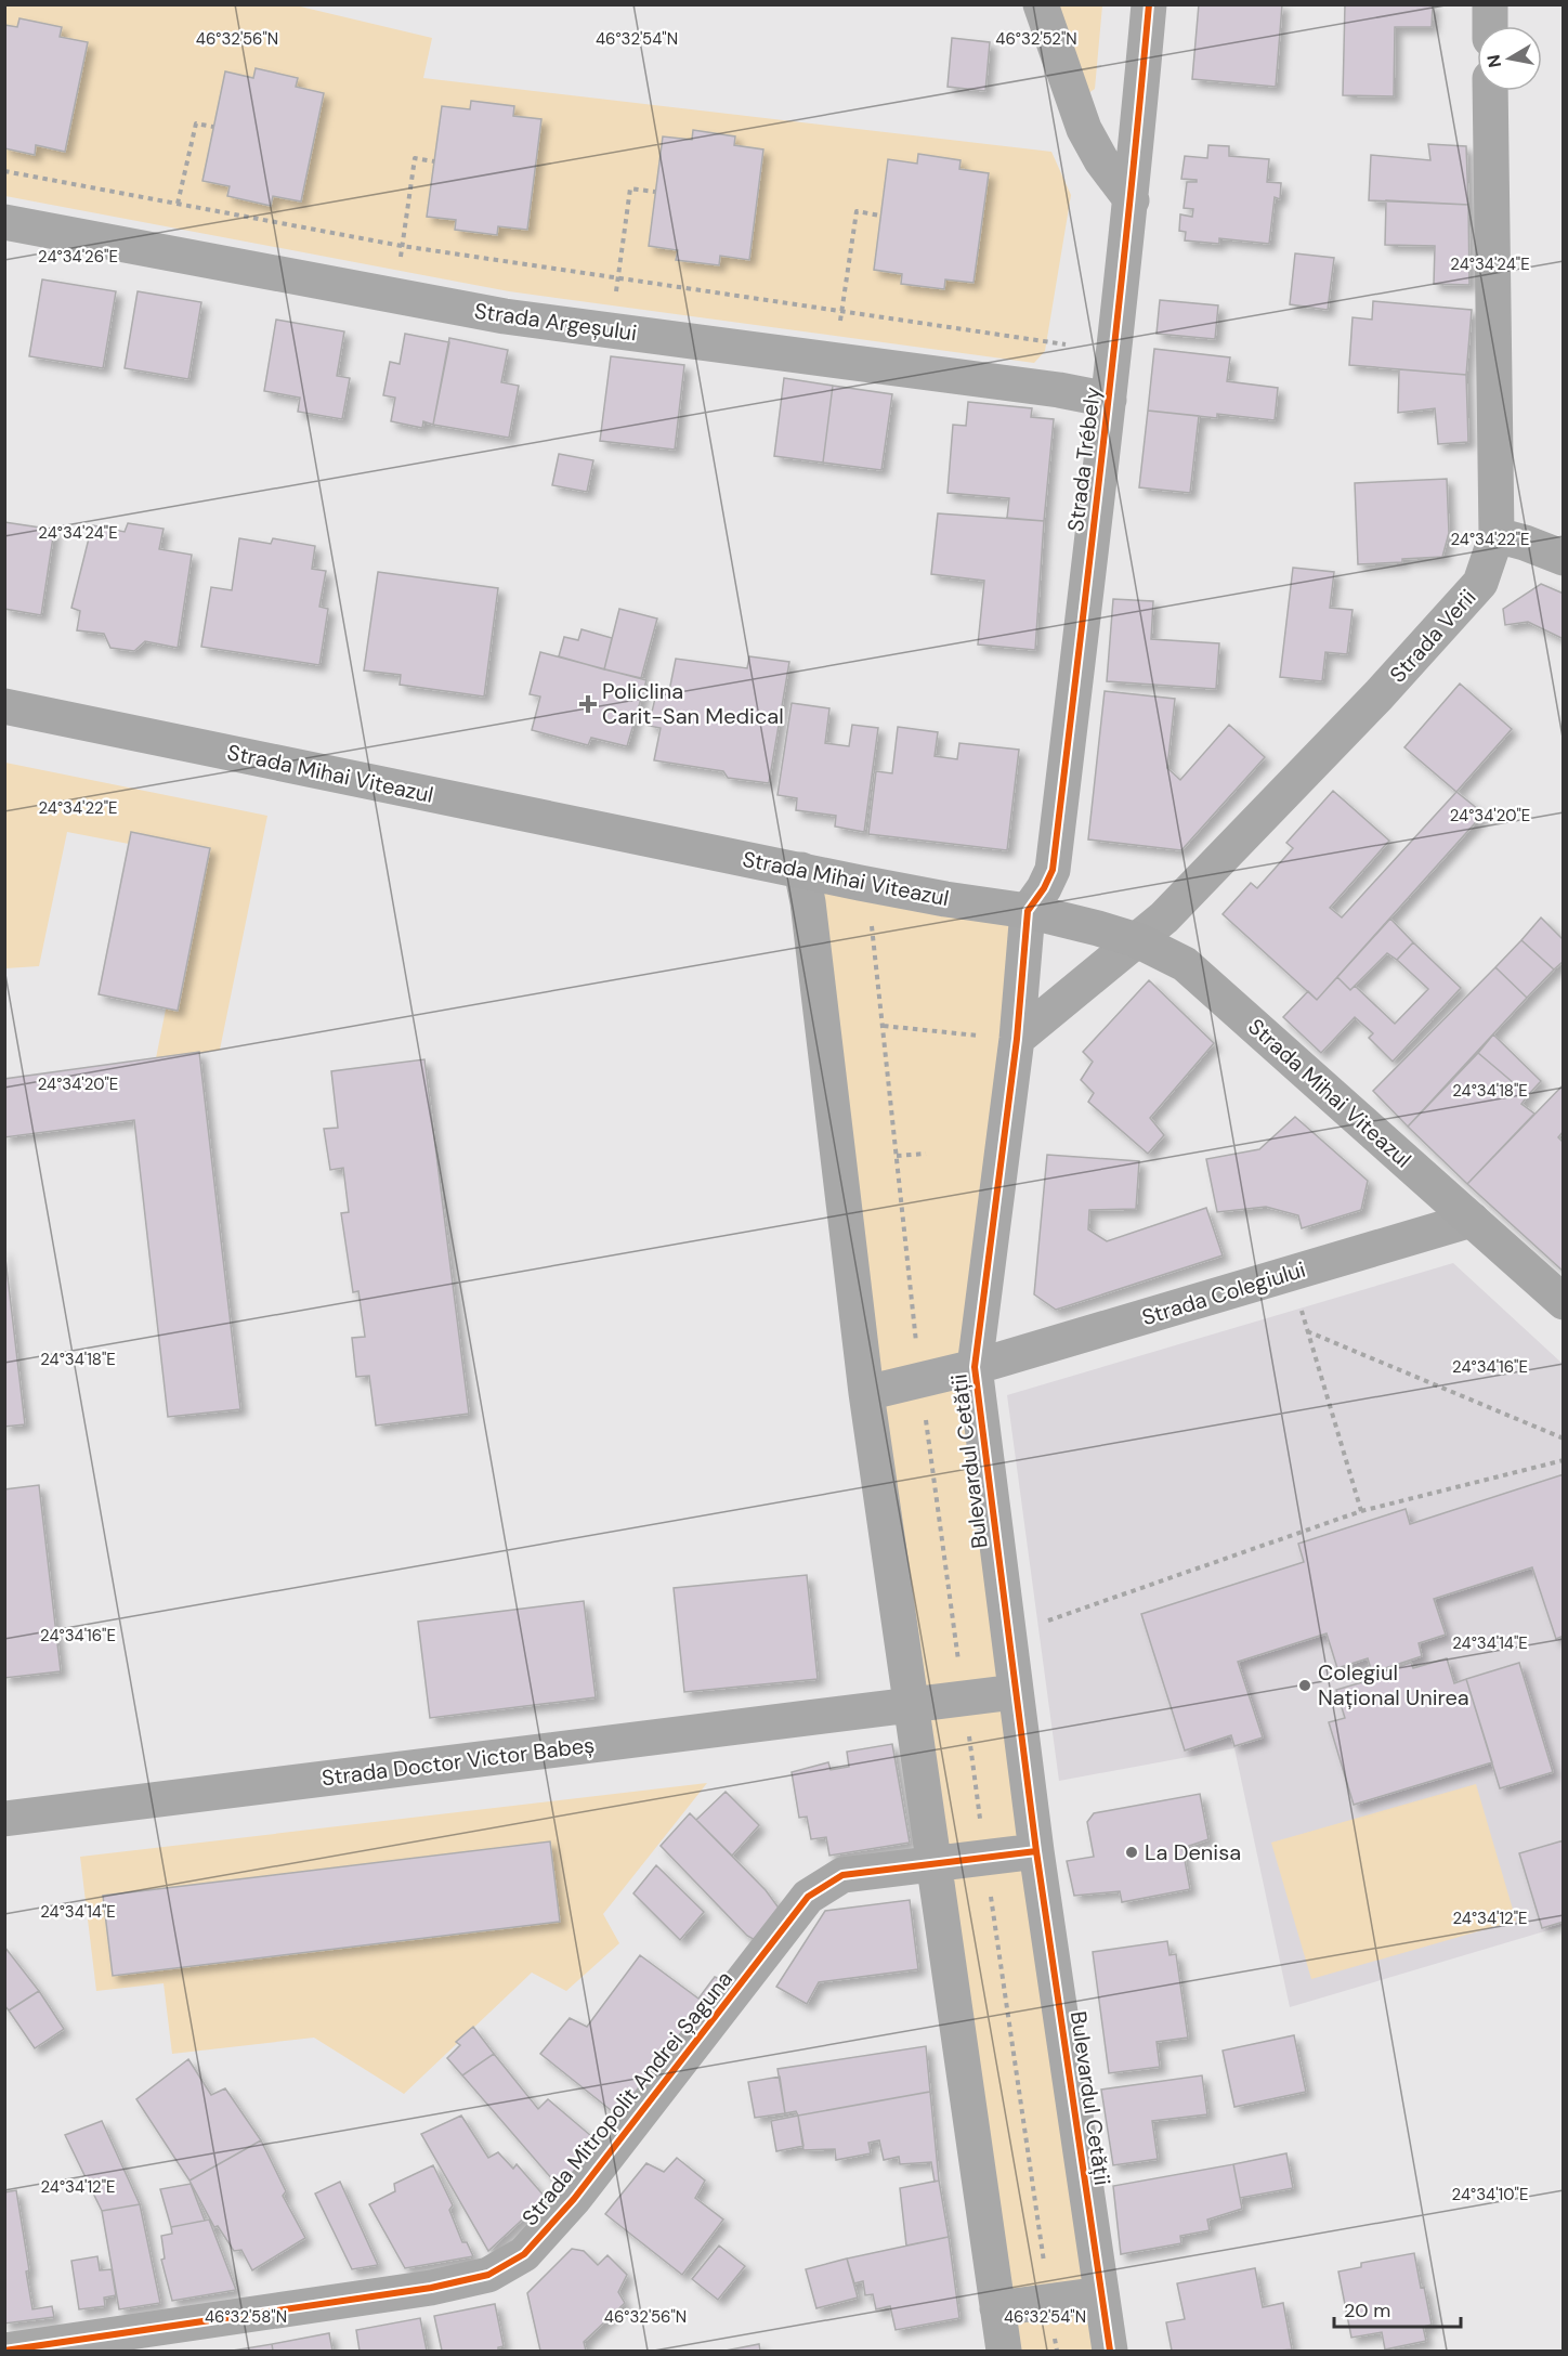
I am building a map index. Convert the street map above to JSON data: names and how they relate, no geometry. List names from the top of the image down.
{
  "streets": {
    "main road": ["Strada Mihai Viteazul"],
    "street": [
      "Strada Argeșului",
      "Strada Trébely",
      "Strada Verii",
      "Strada Colegiului",
      "Bulevardul Cetății",
      "Strada Doctor Victor Babeș",
      "Strada Mitropolit Andrei Șaguna"
    ]
  },
  "crossings": [
    ["Strada Argeșului", "Strada Trébely"],
    ["Strada Trébely", "Strada Mihai Viteazul"],
    ["Strada Trébely", "Bulevardul Cetății"],
    ["Strada Verii", "Strada Mihai Viteazul"],
    ["Strada Mihai Viteazul", "Strada Colegiului"],
    ["Strada Mihai Viteazul", "Bulevardul Cetății"],
    ["Strada Colegiului", "Bulevardul Cetății"]
  ],
  "places": {
    "health": ["Policlina Carit-San Medical"],
    "other": ["Colegiul Național Unirea", "La Denisa"]
  },
  "scale_bar": "20 m",
  "north": "left",
  "coordinates": [
    "46°32'56\"N",
    "46°32'54\"N",
    "46°32'52\"N",
    "24°34'26\"E",
    "24°34'24\"E",
    "24°34'22\"E",
    "24°34'20\"E",
    "24°34'18\"E",
    "24°34'16\"E",
    "24°34'14\"E",
    "24°34'12\"E",
    "24°34'10\"E",
    "46°32'58\"N"
  ]
}
